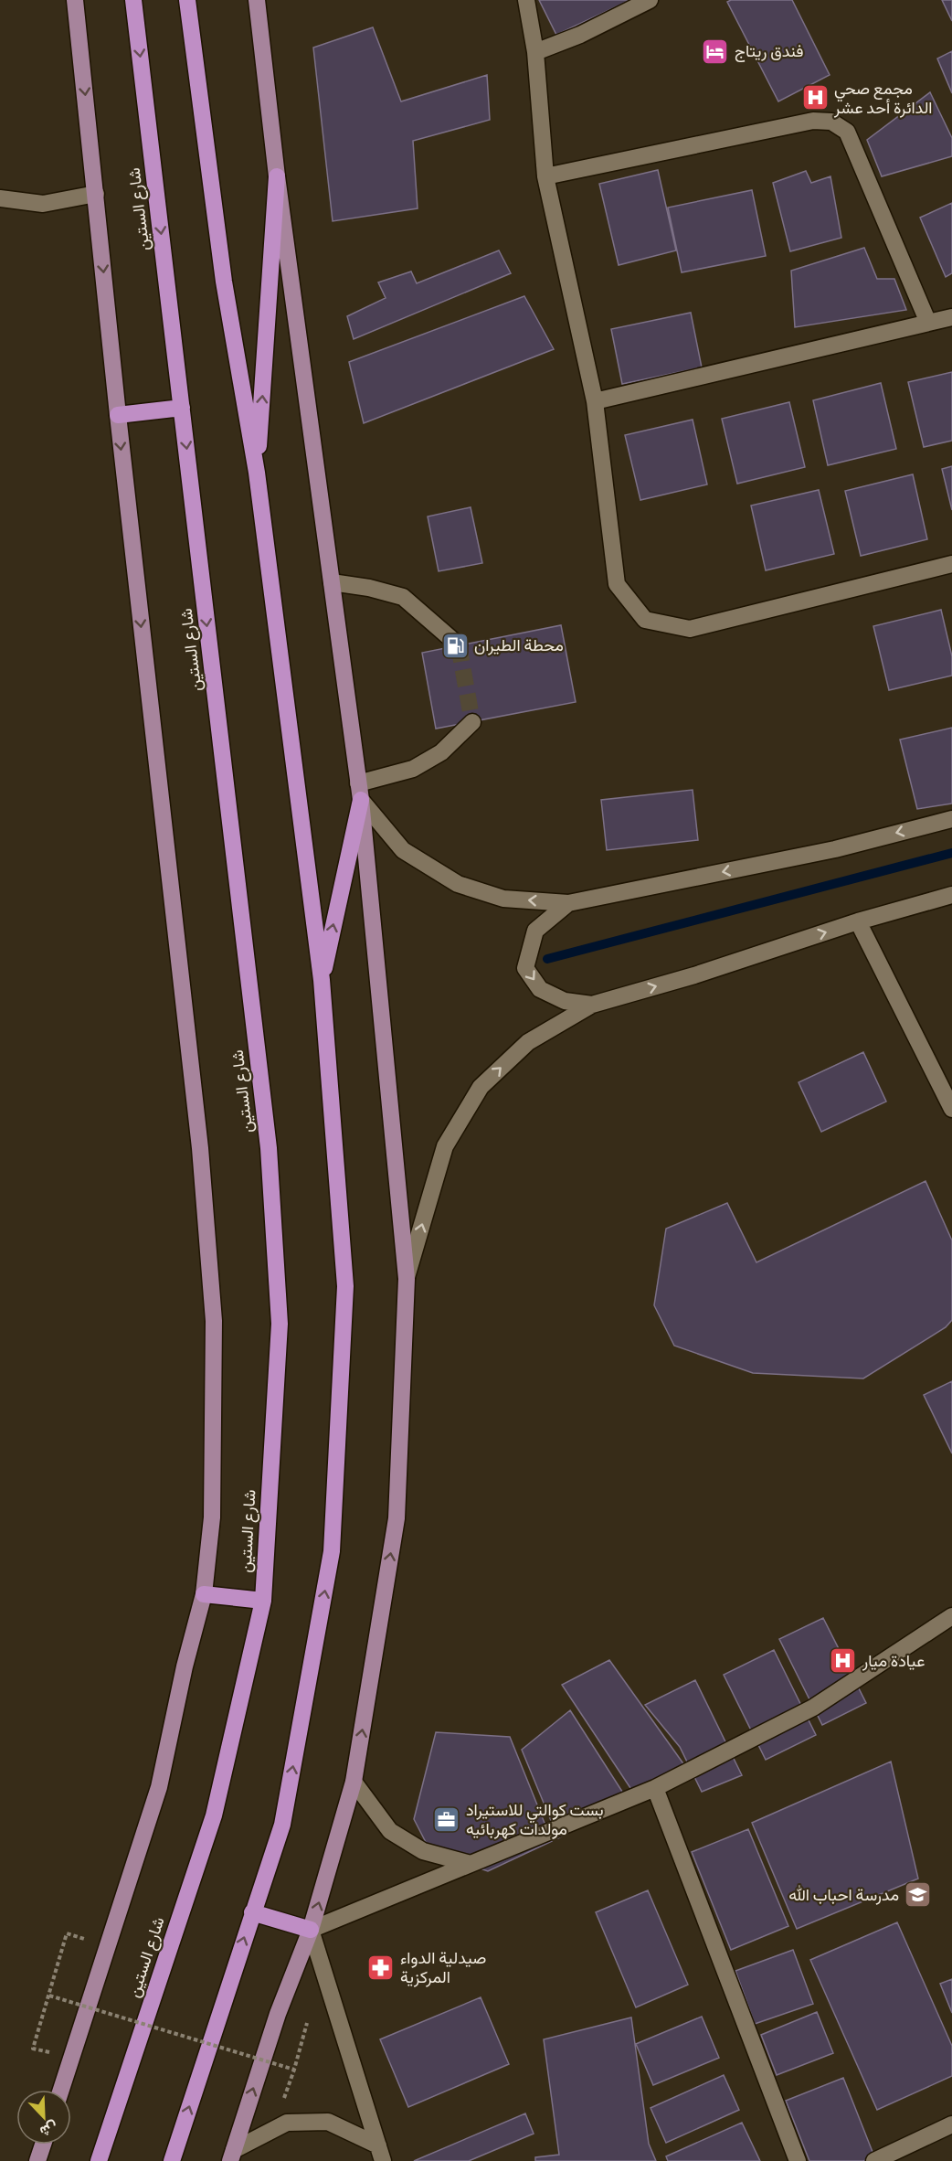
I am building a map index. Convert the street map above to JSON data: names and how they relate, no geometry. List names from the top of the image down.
{
  "streets": {
    "highway": ["شارع الستين"]
  },
  "places": {
    "hotel": ["فندق ريتاج"],
    "hospital": ["مجمع صحي الدائرة أحد عشر", "عيادة ميار"],
    "fuel station": ["محطة الطيران"],
    "office": ["بست كوالتي للاستيراد مولدات كهربائيه"],
    "school or university": ["مدرسة احباب الله"],
    "pharmacy": ["صيدلية الدواء المركزية"]
  },
  "north": "bottom right"
}
